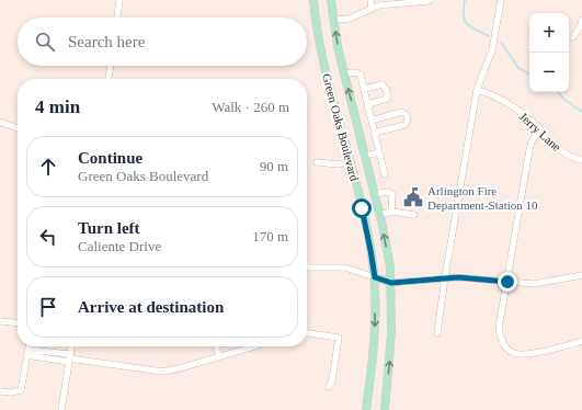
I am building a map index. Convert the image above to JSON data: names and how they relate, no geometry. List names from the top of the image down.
{
  "streets": {
    "main road": ["Green Oaks Boulevard"],
    "street": ["Jerry Lane"]
  },
  "places": {
    "public building": ["Arlington Fire Department-Station 10"]
  },
  "page": {
    "map_buttons": ["+", "−"],
    "search": "Search here",
    "heading": ["4 min", "Walk · 260 m"],
    "list": [
      ["Continue", "Green Oaks Boulevard", "90 m"],
      ["Turn left", "Caliente Drive", "170 m"],
      "Arrive at destination"
    ]
  }
}
